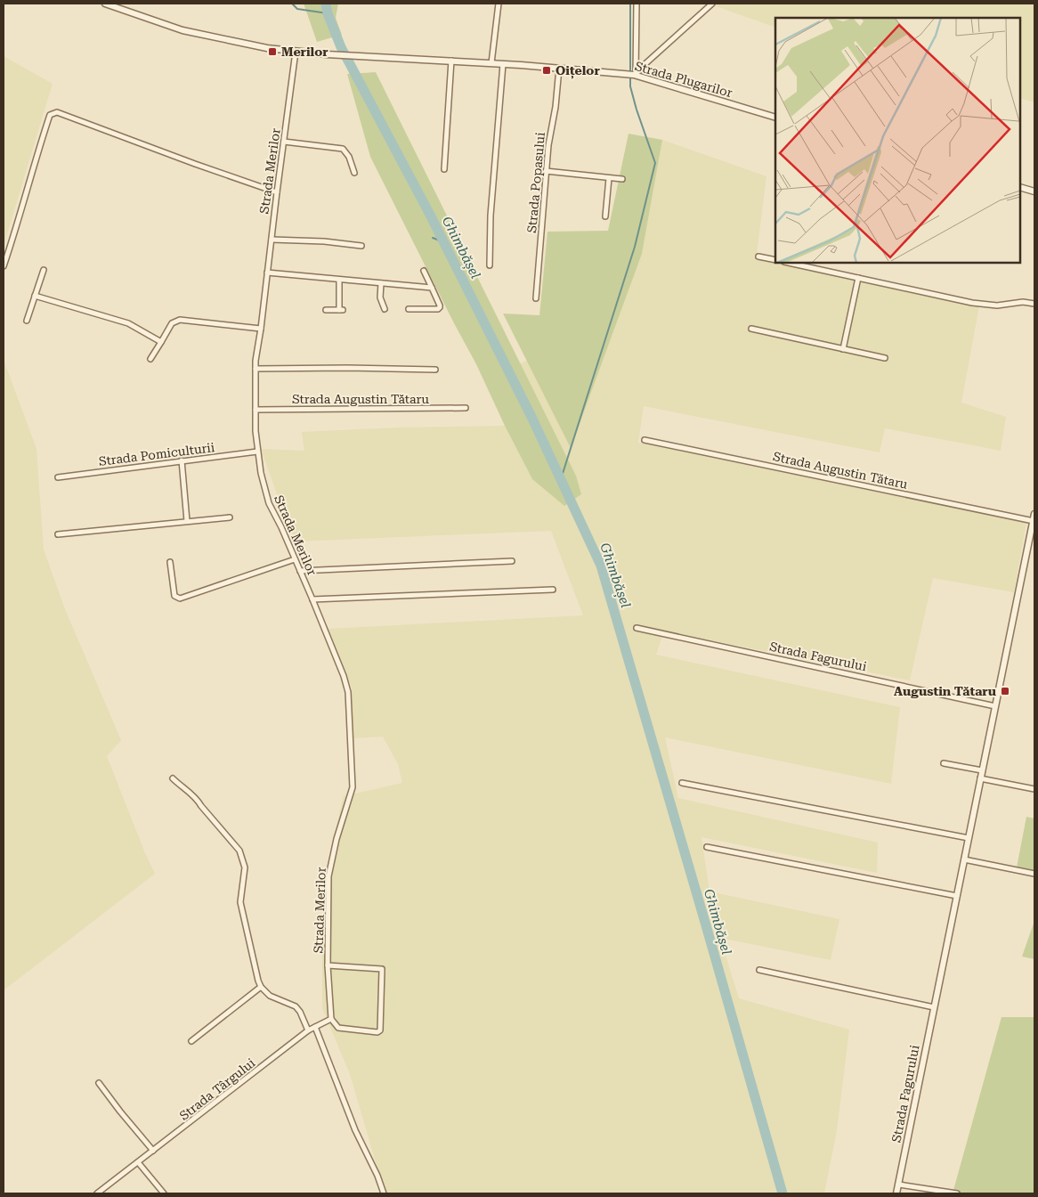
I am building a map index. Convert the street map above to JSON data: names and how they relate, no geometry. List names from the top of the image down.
{
  "streets": {
    "street": [
      "Strada Plugarilor",
      "Strada Merilor",
      "Strada Popasului",
      "Strada Augustin Tătaru",
      "Strada Pomiculturii",
      "Strada Fagurului",
      "Strada Târgului"
    ]
  },
  "crossings": [
    ["Strada Plugarilor", "Strada Merilor"],
    ["Strada Plugarilor", "Strada Popasului"],
    ["Strada Merilor", "Strada Augustin Tătaru"],
    ["Strada Merilor", "Strada Pomiculturii"],
    ["Strada Augustin Tătaru", "Strada Fagurului"]
  ],
  "water": ["Ghimbășel"],
  "places": {
    "transit": ["Merilor", "Oițelor", "Augustin Tătaru"]
  }
}
